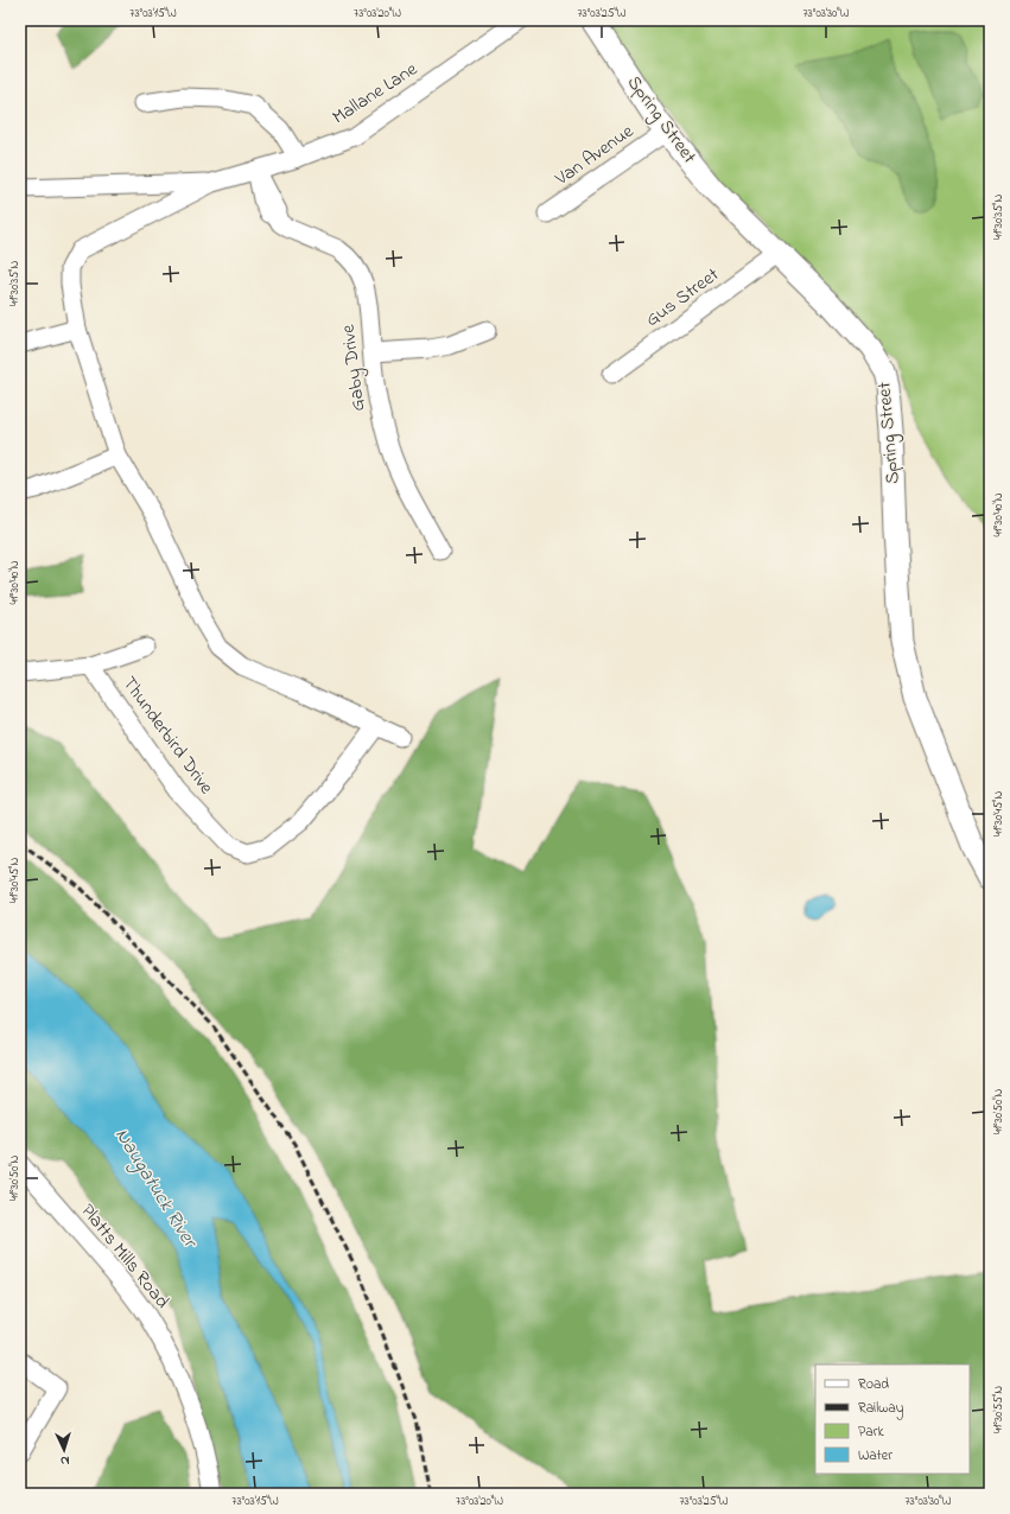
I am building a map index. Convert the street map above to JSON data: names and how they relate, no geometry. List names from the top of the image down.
{
  "streets": {
    "main road": ["Spring Street"],
    "street": [
      "Mallane Lane",
      "Van Avenue",
      "Gus Street",
      "Gaby Drive",
      "Thunderbird Drive",
      "Platts Mills Road"
    ]
  },
  "crossings": [
    ["Mallane Lane", "Gaby Drive"],
    ["Spring Street", "Van Avenue"],
    ["Spring Street", "Gus Street"]
  ],
  "water": ["Naugatuck River"],
  "legend": [
    "Road",
    "Railway",
    "Park",
    "Water"
  ],
  "north": "bottom",
  "coordinates": [
    "73°03'15\"W",
    "73°03'20\"W",
    "73°03'25\"W",
    "73°03'30\"W",
    "41°30'35\"N",
    "41°30'40\"N",
    "41°30'45\"N",
    "41°30'50\"N",
    "41°30'55\"N"
  ]
}
